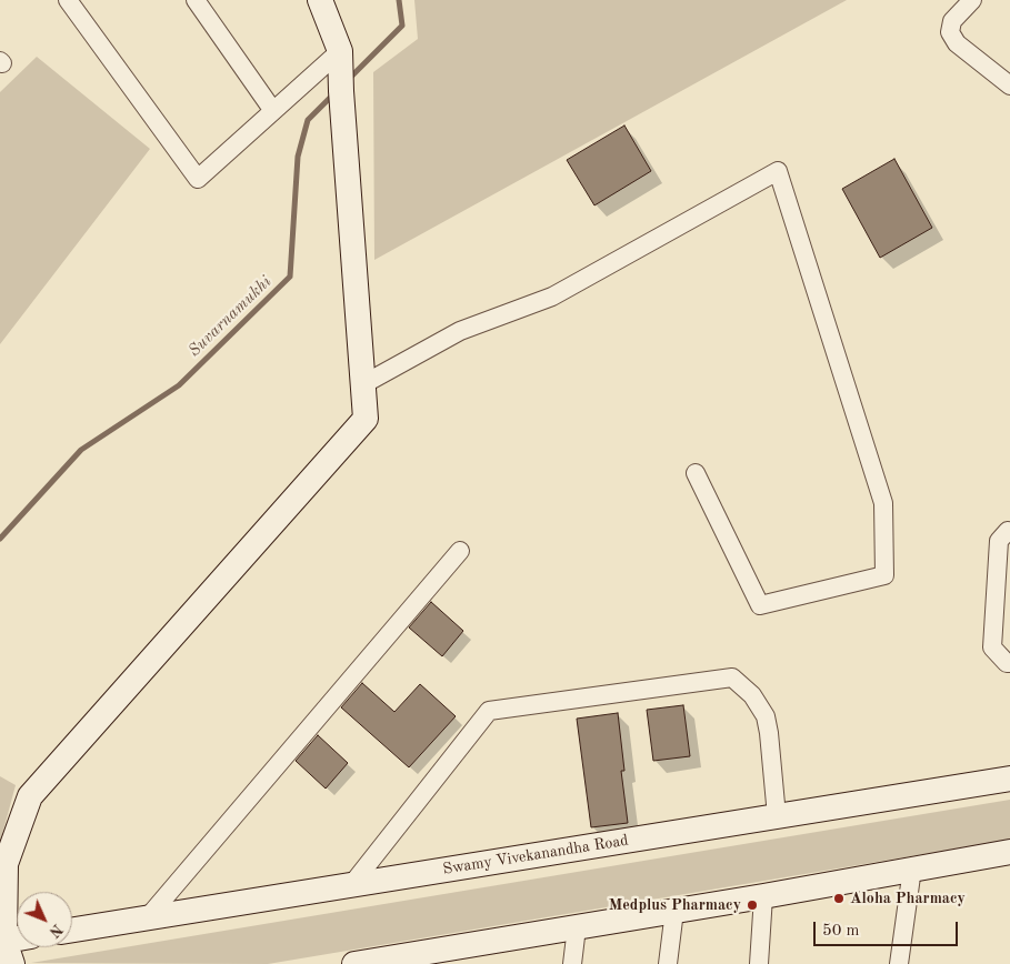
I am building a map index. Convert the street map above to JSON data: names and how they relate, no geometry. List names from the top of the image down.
{
  "streets": {
    "main road": ["Swamy Vivekanandha Road"]
  },
  "water": ["Suvarnamukhi"],
  "places": ["Aloha Pharmacy", "Medplus Pharmacy"],
  "scale_bar": "50 m",
  "north": "bottom right"
}
